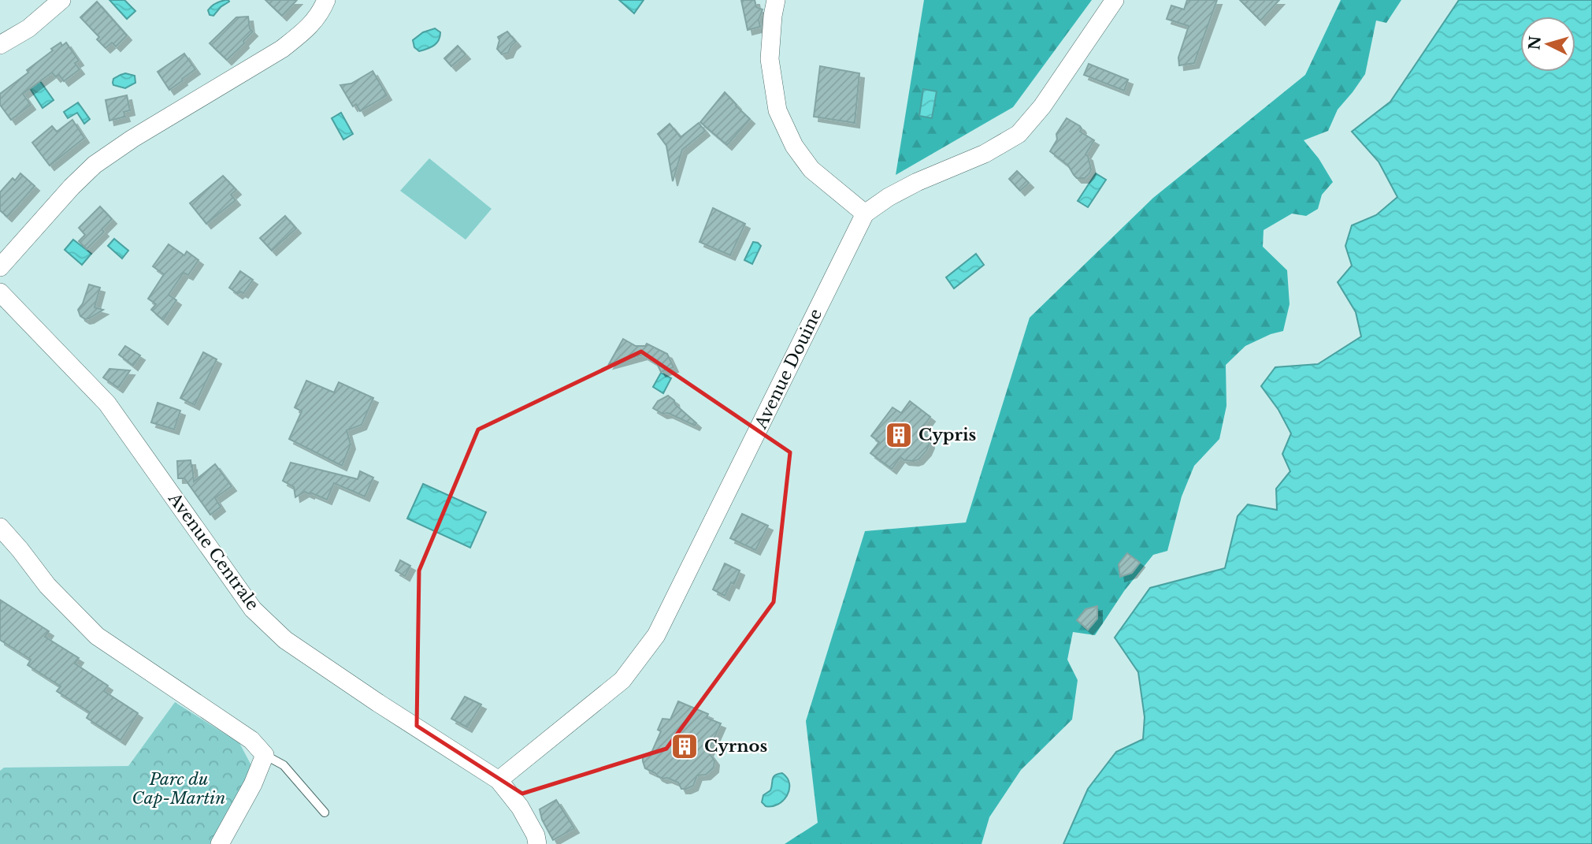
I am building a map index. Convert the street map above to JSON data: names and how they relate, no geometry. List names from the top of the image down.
{
  "streets": {
    "street": ["Avenue Douine", "Avenue Centrale"]
  },
  "crossings": [
    ["Avenue Douine", "Avenue Centrale"]
  ],
  "parks": ["Parc du Cap-Martin"],
  "places": {
    "building": ["Cypris", "Cyrnos"]
  },
  "north": "left"
}
